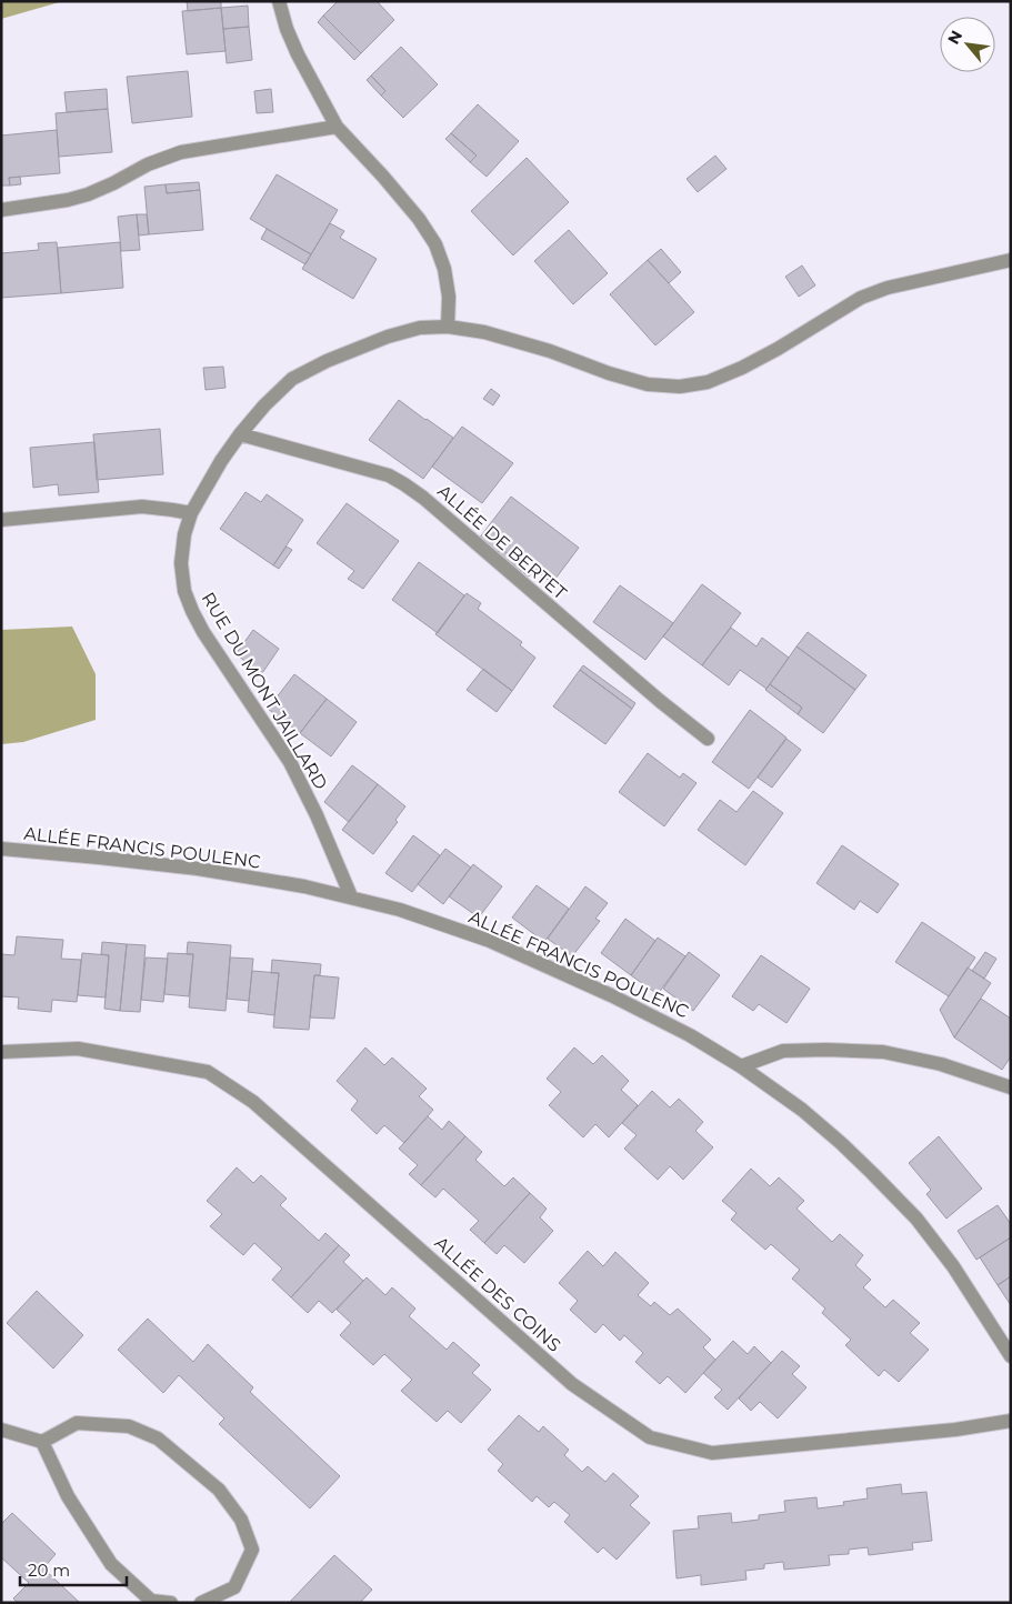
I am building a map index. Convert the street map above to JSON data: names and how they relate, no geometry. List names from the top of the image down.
{
  "streets": {
    "street": [
      "ALLÉE DE BERTET",
      "RUE DU MONT JAILLARD",
      "ALLÉE FRANCIS POULENC",
      "ALLÉE DES COINS"
    ]
  },
  "crossings": [
    ["ALLÉE DE BERTET", "RUE DU MONT JAILLARD"],
    ["RUE DU MONT JAILLARD", "ALLÉE FRANCIS POULENC"]
  ],
  "scale_bar": "20 m",
  "north": "top left"
}
